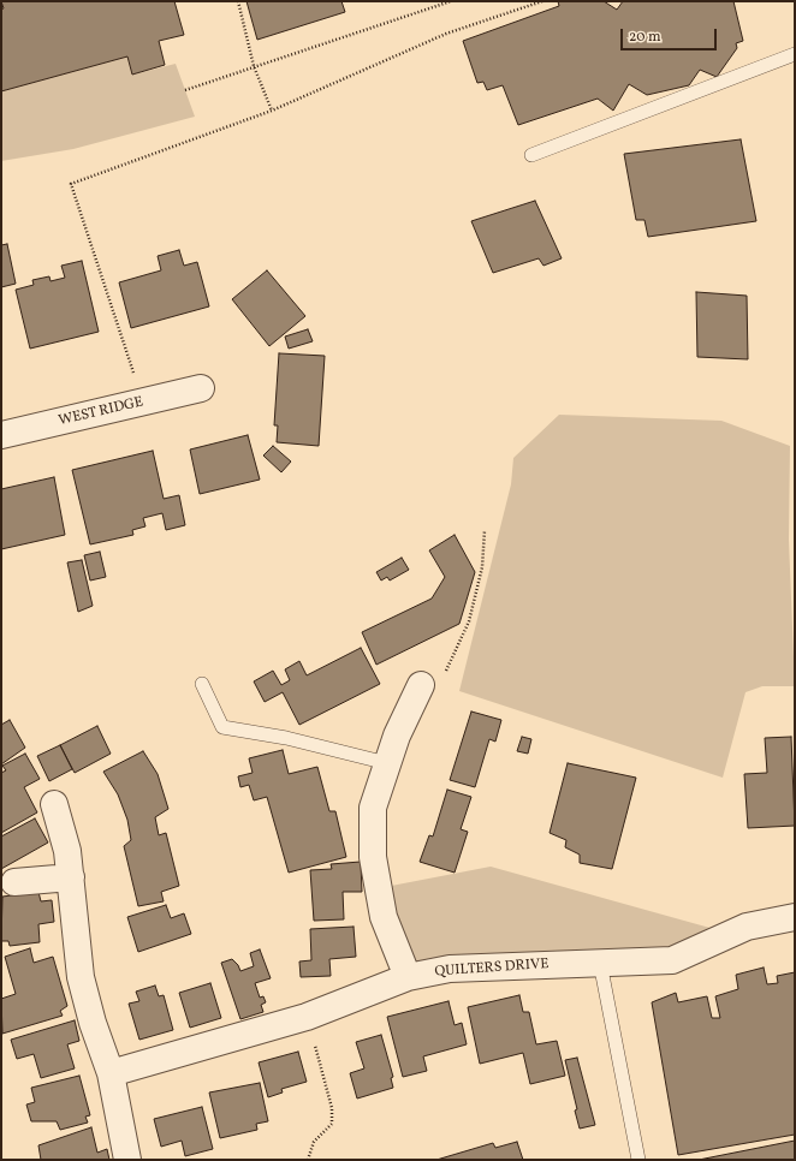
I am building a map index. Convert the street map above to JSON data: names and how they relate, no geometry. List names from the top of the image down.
{
  "streets": {
    "street": ["WEST RIDGE", "QUILTERS DRIVE"]
  },
  "scale_bar": "20 m"
}
